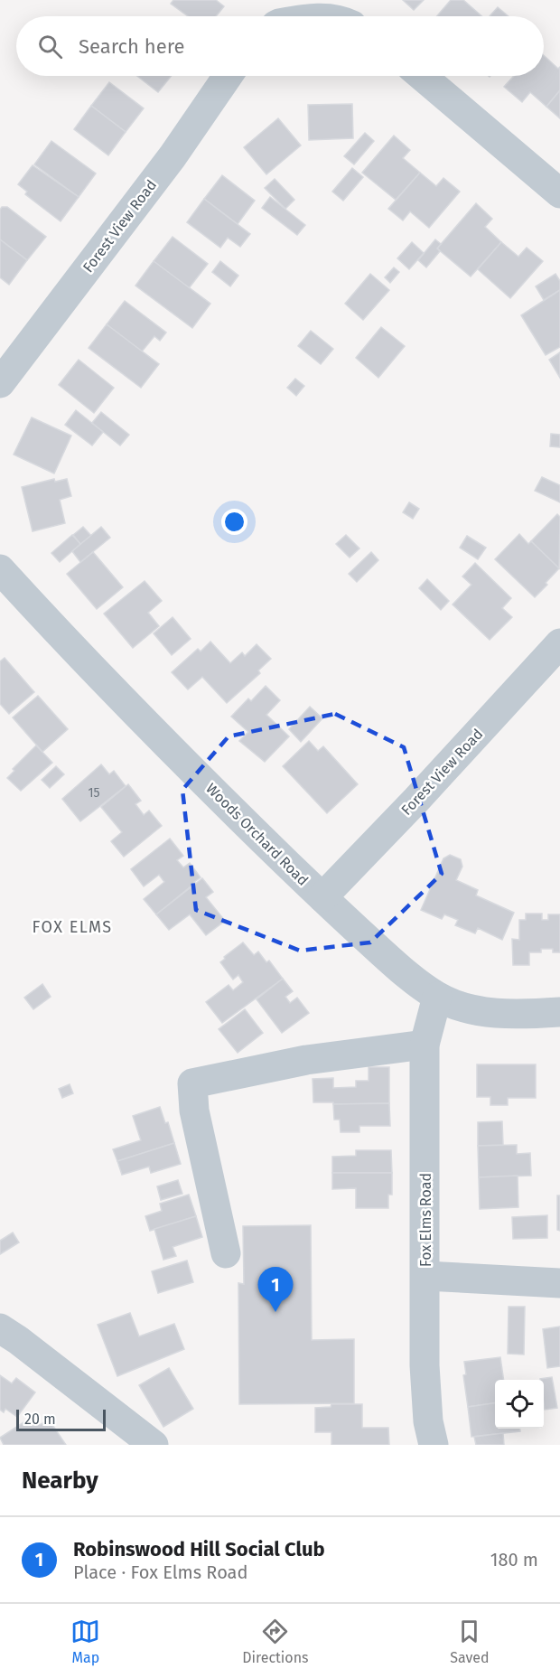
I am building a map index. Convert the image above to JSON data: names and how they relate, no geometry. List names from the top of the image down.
{
  "streets": {
    "street": ["Forest View Road", "Woods Orchard Road", "Fox Elms Road"]
  },
  "crossings": [
    ["Forest View Road", "Woods Orchard Road"],
    ["Woods Orchard Road", "Fox Elms Road"]
  ],
  "districts": ["FOX ELMS"],
  "house_numbers": ["15"],
  "scale_bar": "20 m",
  "page": {
    "search": "Search here",
    "pins": "1",
    "scale": "20 m",
    "heading": "Nearby",
    "list": [
      {
        "mark": "1",
        "name": "Robinswood Hill Social Club",
        "note": "Place · Fox Elms Road",
        "value": "180 m"
      }
    ],
    "nav": ["Map", "Directions", "Saved"]
  }
}
